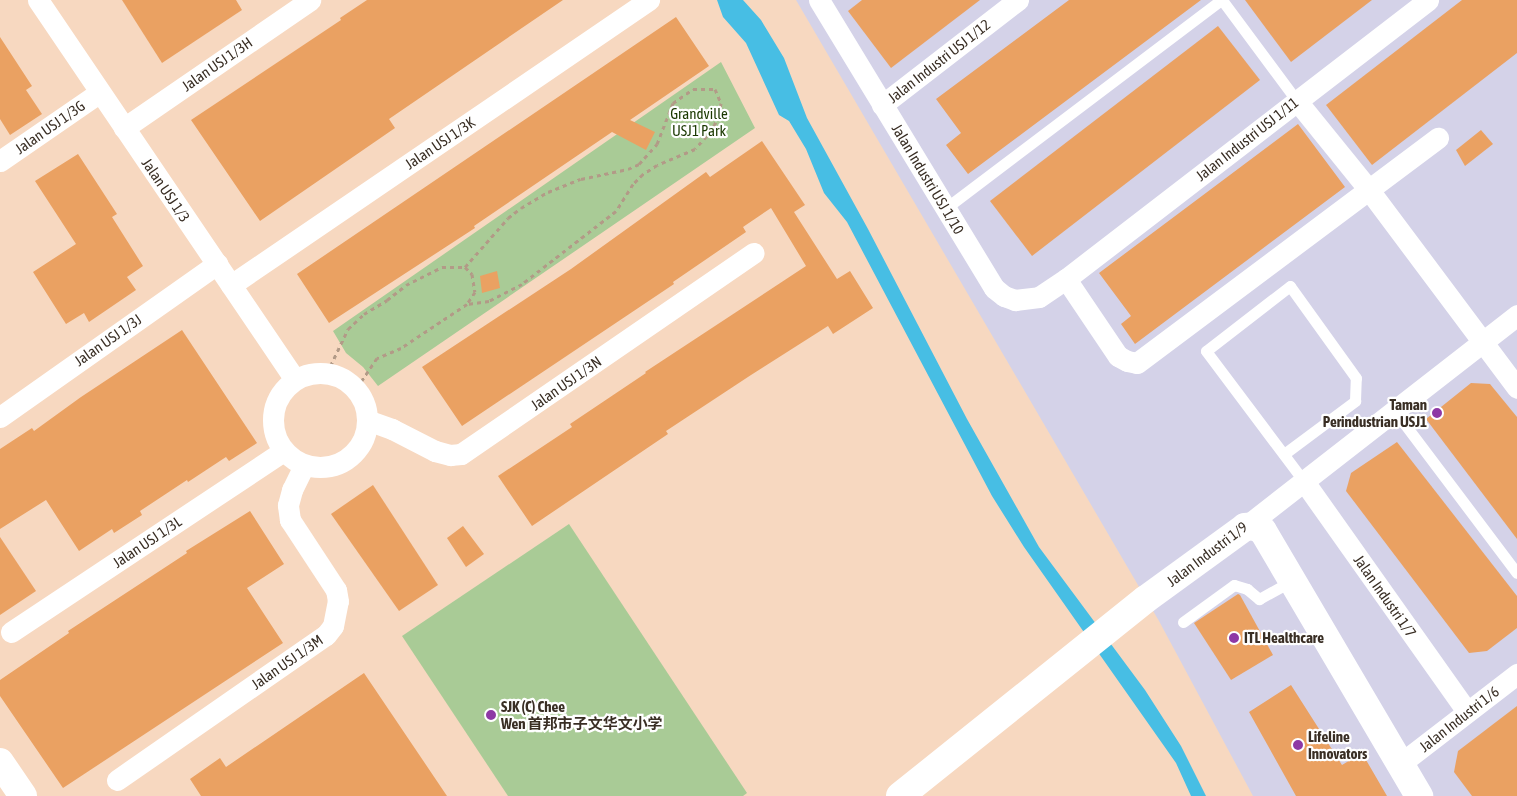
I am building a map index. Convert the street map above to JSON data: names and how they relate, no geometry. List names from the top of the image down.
{
  "streets": {
    "street": [
      "Jalan Industri USJ 1/12",
      "Jalan USJ 1/3H",
      "Jalan USJ 1/3G",
      "Jalan Industri USJ 1/11",
      "Jalan USJ 1/3K",
      "Jalan Industri USJ 1/10",
      "Jalan USJ 1/3",
      "Jalan USJ 1/3J",
      "Jalan USJ 1/3N",
      "Jalan USJ 1/3L",
      "Jalan Industri 1/9",
      "Jalan Industri 1/7",
      "Jalan USJ 1/3M",
      "Jalan Industri 1/6"
    ]
  },
  "crossings": [
    ["Jalan Industri USJ 1/12", "Jalan Industri USJ 1/10"],
    ["Jalan USJ 1/3H", "Jalan USJ 1/3"],
    ["Jalan USJ 1/3G", "Jalan USJ 1/3"],
    ["Jalan Industri USJ 1/11", "Jalan Industri USJ 1/10"],
    ["Jalan USJ 1/3K", "Jalan USJ 1/3"],
    ["Jalan USJ 1/3", "Jalan USJ 1/3J"],
    ["Jalan USJ 1/3", "Jalan USJ 1/3N"],
    ["Jalan USJ 1/3", "Jalan USJ 1/3L"],
    ["Jalan USJ 1/3", "Jalan USJ 1/3M"],
    ["Jalan USJ 1/3N", "Jalan USJ 1/3L"],
    ["Jalan USJ 1/3N", "Jalan USJ 1/3M"],
    ["Jalan USJ 1/3L", "Jalan USJ 1/3M"],
    ["Jalan Industri 1/9", "Jalan Industri 1/7"],
    ["Jalan Industri 1/7", "Jalan Industri 1/6"]
  ],
  "parks": ["Grandville USJ1 Park"],
  "places": [
    "Taman Perindustrian USJ1",
    "ITL Healthcare",
    "SJK (C) Chee Wen 首邦市子文华文小学",
    "Lifeline Innovators"
  ]
}
